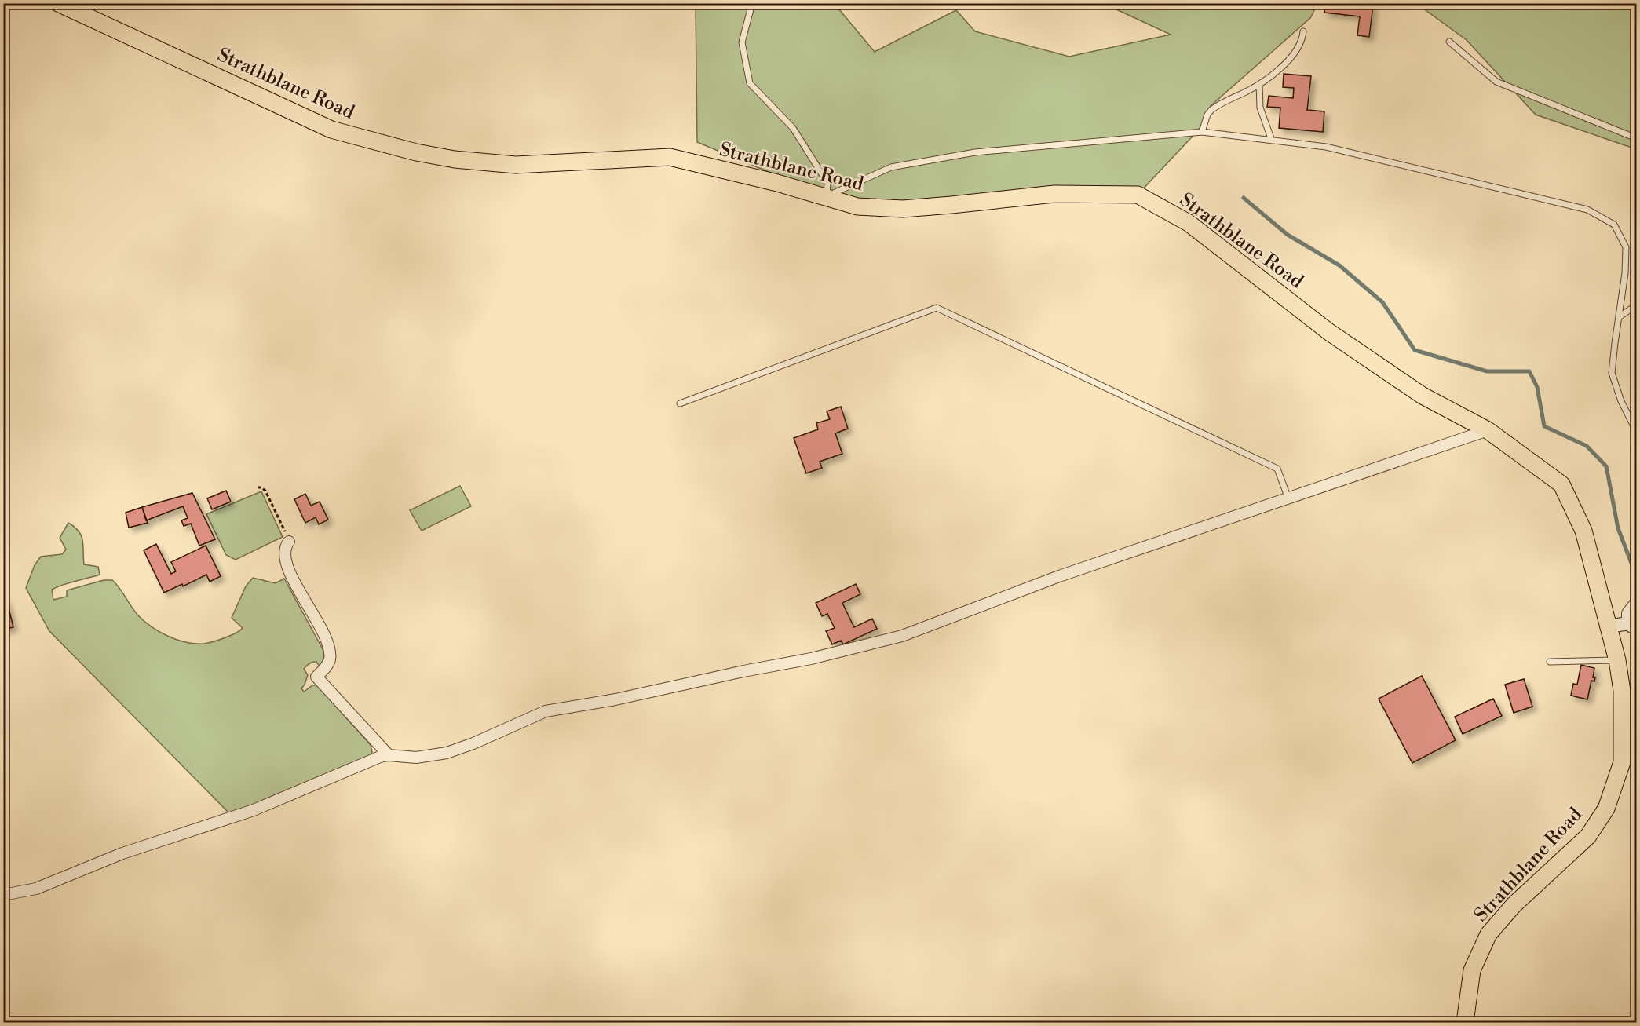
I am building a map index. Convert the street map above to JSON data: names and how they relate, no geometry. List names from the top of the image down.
{
  "streets": {
    "main road": ["Strathblane Road"]
  }
}
